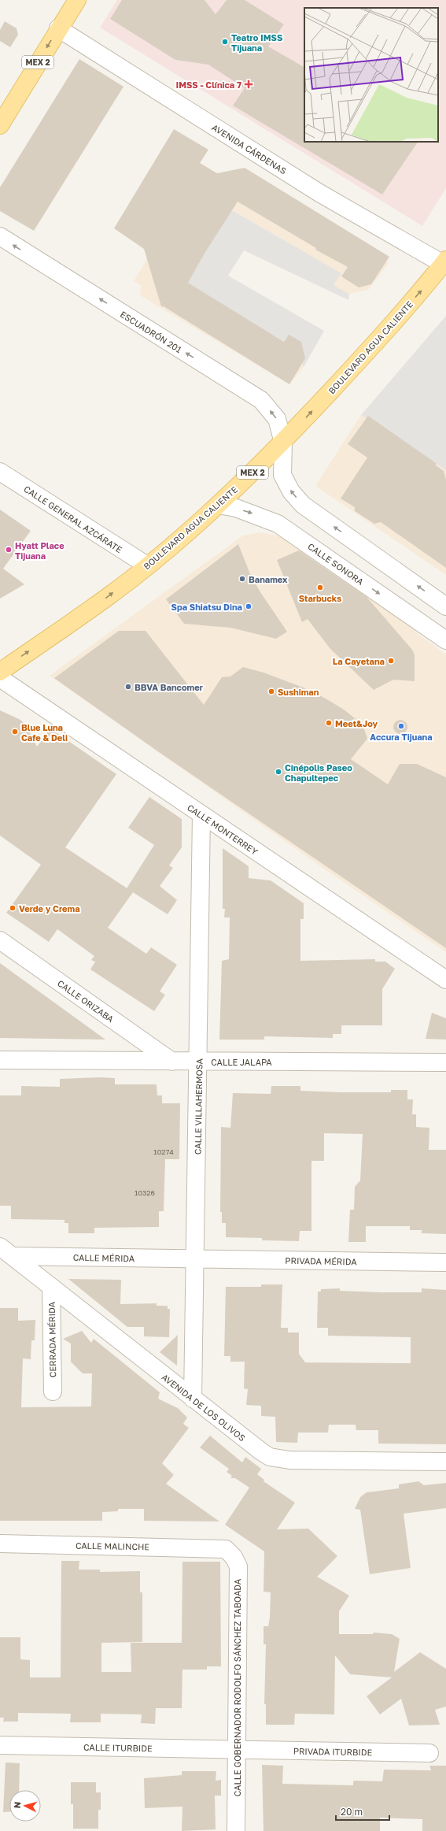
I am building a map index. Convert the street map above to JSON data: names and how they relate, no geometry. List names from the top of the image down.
{
  "streets": {
    "main road": ["MEX 2", "BOULEVARD AGUA CALIENTE"],
    "street": [
      "AVENIDA CÁRDENAS",
      "ESCUADRÓN 201",
      "CALLE GENERAL AZCÁRATE",
      "CALLE SONORA",
      "CALLE MONTERREY",
      "CALLE ORIZABA",
      "CALLE JALAPA",
      "CALLE VILLAHERMOSA",
      "CALLE MÉRIDA",
      "PRIVADA MÉRIDA",
      "CERRADA MÉRIDA",
      "AVENIDA DE LOS OLIVOS",
      "CALLE MALINCHE",
      "CALLE GOBERNADOR RODOLFO SÁNCHEZ TABOADA",
      "CALLE ITURBIDE",
      "PRIVADA ITURBIDE"
    ]
  },
  "crossings": [
    ["MEX 2", "AVENIDA CÁRDENAS"],
    ["AVENIDA CÁRDENAS", "BOULEVARD AGUA CALIENTE"],
    ["ESCUADRÓN 201", "BOULEVARD AGUA CALIENTE"],
    ["BOULEVARD AGUA CALIENTE", "CALLE GENERAL AZCÁRATE"],
    ["BOULEVARD AGUA CALIENTE", "CALLE SONORA"],
    ["CALLE MONTERREY", "CALLE VILLAHERMOSA"],
    ["CALLE ORIZABA", "CALLE JALAPA"],
    ["CALLE JALAPA", "CALLE VILLAHERMOSA"],
    ["CALLE VILLAHERMOSA", "CALLE MÉRIDA"],
    ["CALLE VILLAHERMOSA", "PRIVADA MÉRIDA"],
    ["CALLE VILLAHERMOSA", "AVENIDA DE LOS OLIVOS"],
    ["CALLE MÉRIDA", "PRIVADA MÉRIDA"],
    ["CALLE MÉRIDA", "AVENIDA DE LOS OLIVOS"],
    ["CERRADA MÉRIDA", "AVENIDA DE LOS OLIVOS"],
    ["CALLE MALINCHE", "CALLE GOBERNADOR RODOLFO SÁNCHEZ TABOADA"],
    ["CALLE GOBERNADOR RODOLFO SÁNCHEZ TABOADA", "CALLE ITURBIDE"],
    ["CALLE GOBERNADOR RODOLFO SÁNCHEZ TABOADA", "PRIVADA ITURBIDE"],
    ["CALLE ITURBIDE", "PRIVADA ITURBIDE"]
  ],
  "one_way": ["ESCUADRÓN 201", "BOULEVARD AGUA CALIENTE"],
  "places": {
    "other": [
      "Teatro IMSS Tijuana",
      "Hyatt Place Tijuana",
      "Banamex",
      "Starbucks",
      "Spa Shiatsu Dina",
      "La Cayetana",
      "BBVA Bancomer",
      "Sushiman",
      "Meet&Joy",
      "Accura Tijuana",
      "Blue Luna Cafe & Deli",
      "Cinépolis Paseo Chapultepec",
      "Verde y Crema"
    ],
    "health": ["IMSS - Clínica 7"]
  },
  "house_numbers": ["10274", "10326"],
  "scale_bar": "20 m",
  "north": "left"
}
